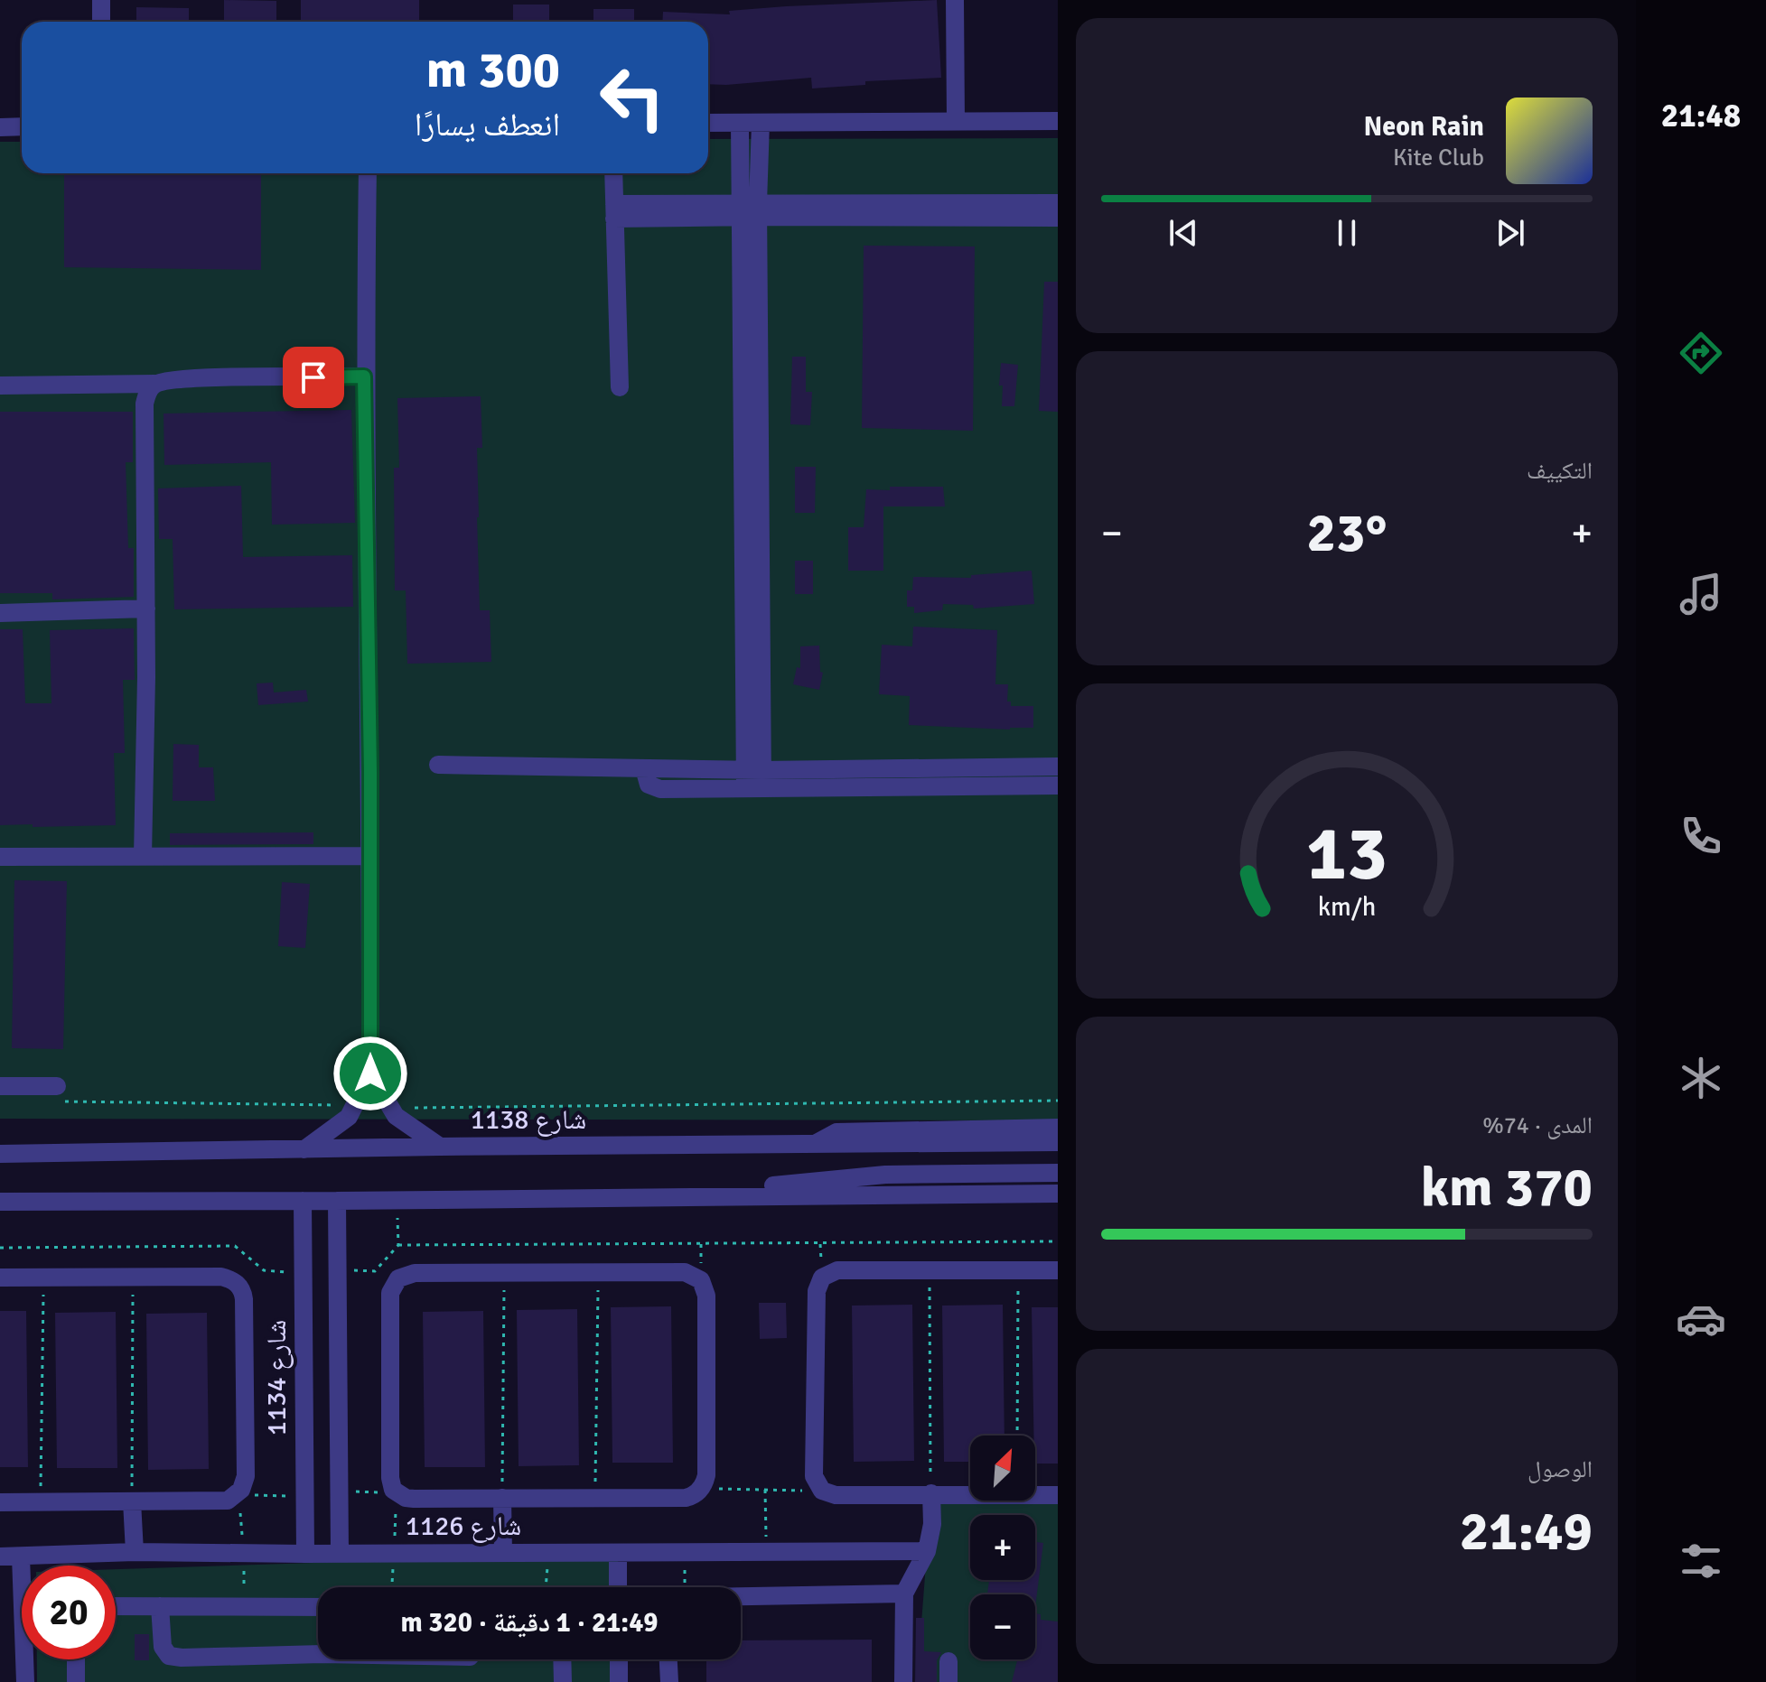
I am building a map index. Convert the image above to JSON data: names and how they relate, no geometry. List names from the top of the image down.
{
  "streets": {
    "street": ["شارع 1138", "شارع 1134", "شارع 1126"]
  },
  "crossings": [
    ["شارع 1134", "شارع 1126"]
  ],
  "north": "top right",
  "page": {
    "tabs": "21:48",
    "turn": ["300 m", "انعطف يسارًا"],
    "song": ["Neon Rain", "Kite Club"],
    "tile": [
      "التكييف",
      ["المدى · 74%", "370 km"],
      ["الوصول", "21:49"]
    ],
    "heat": ["−", "23°", "+"],
    "map_buttons": ["+", "−"],
    "limit": "20",
    "trip": "21:49 · 1 دقيقة · 320 m",
    "gauge": ["13", "km/h"]
  }
}
